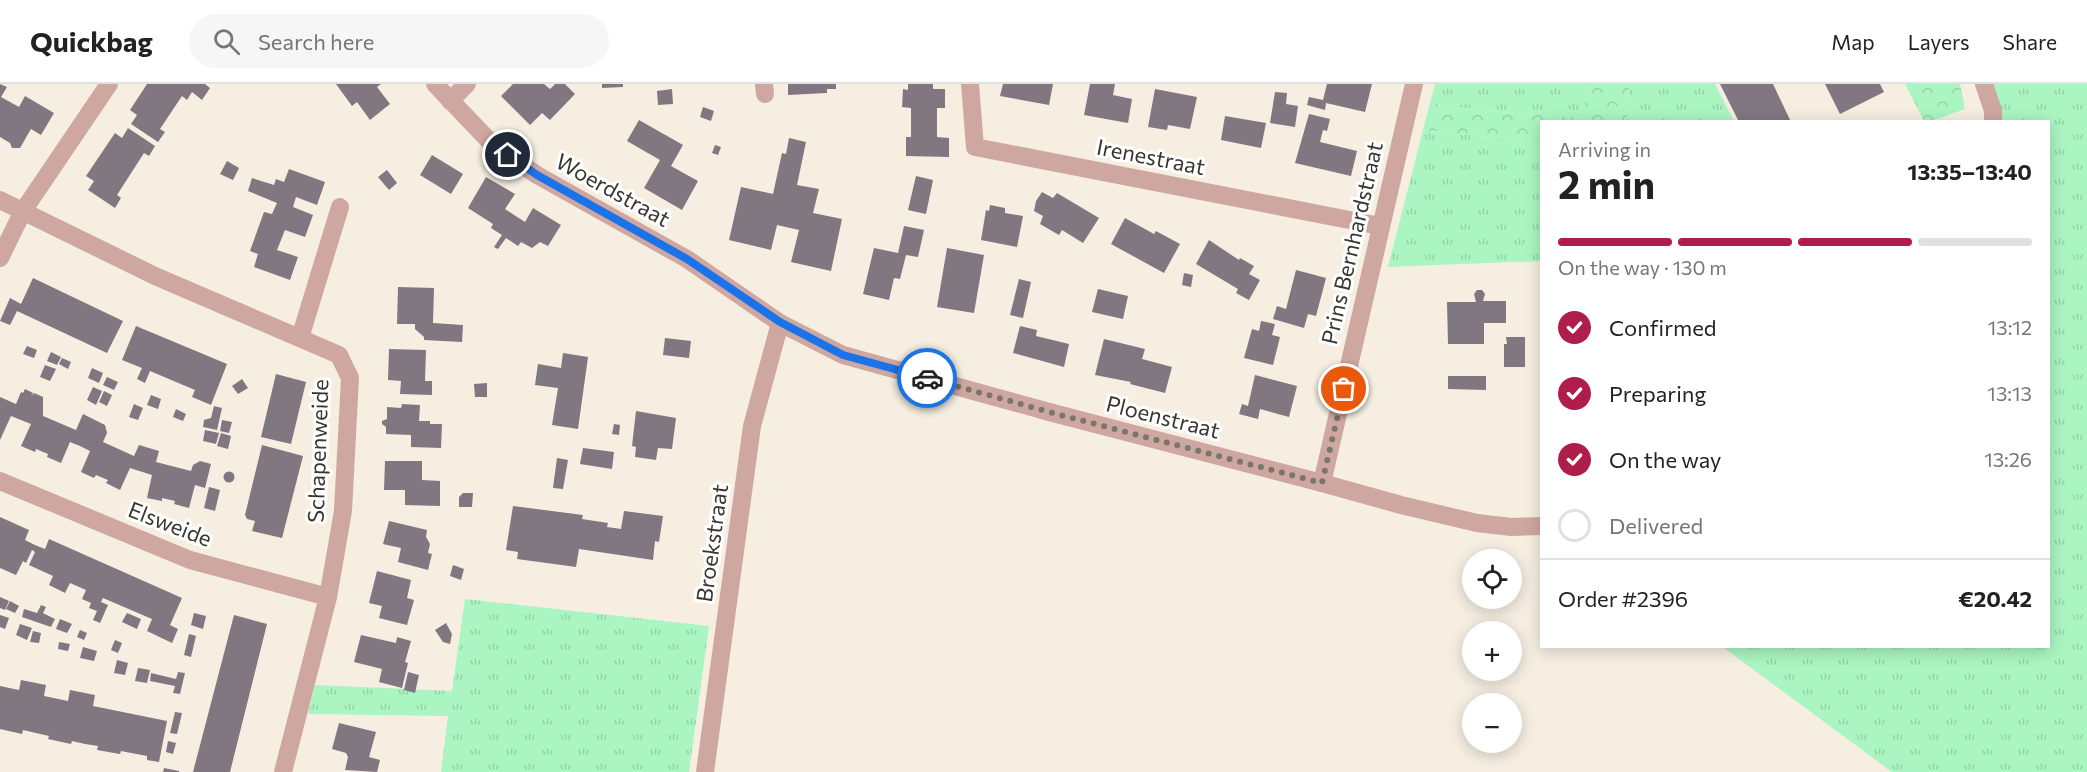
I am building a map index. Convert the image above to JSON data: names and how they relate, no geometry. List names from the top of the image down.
{
  "streets": {
    "street": [
      "Irenestraat",
      "Woerdstraat",
      "Prins Bernhardstraat",
      "Ploenstraat",
      "Schapenweide",
      "Elsweide",
      "Broekstraat"
    ]
  },
  "crossings": [
    ["Irenestraat", "Prins Bernhardstraat"],
    ["Woerdstraat", "Ploenstraat"],
    ["Woerdstraat", "Broekstraat"],
    ["Prins Bernhardstraat", "Ploenstraat"],
    ["Ploenstraat", "Broekstraat"],
    ["Schapenweide", "Elsweide"]
  ],
  "page": {
    "header": "Quickbag",
    "search": "Search here",
    "nav": ["Map", "Layers", "Share"],
    "heading": ["2 min", "Arriving in", "13:35–13:40"],
    "panel": ["Order #2396", "€20.42"],
    "bar": "On the way · 130 m",
    "list": [
      ["Confirmed", "13:12"],
      ["Preparing", "13:13"],
      ["On the way", "13:26"],
      "Delivered"
    ],
    "map_buttons": ["+", "−"]
  }
}
